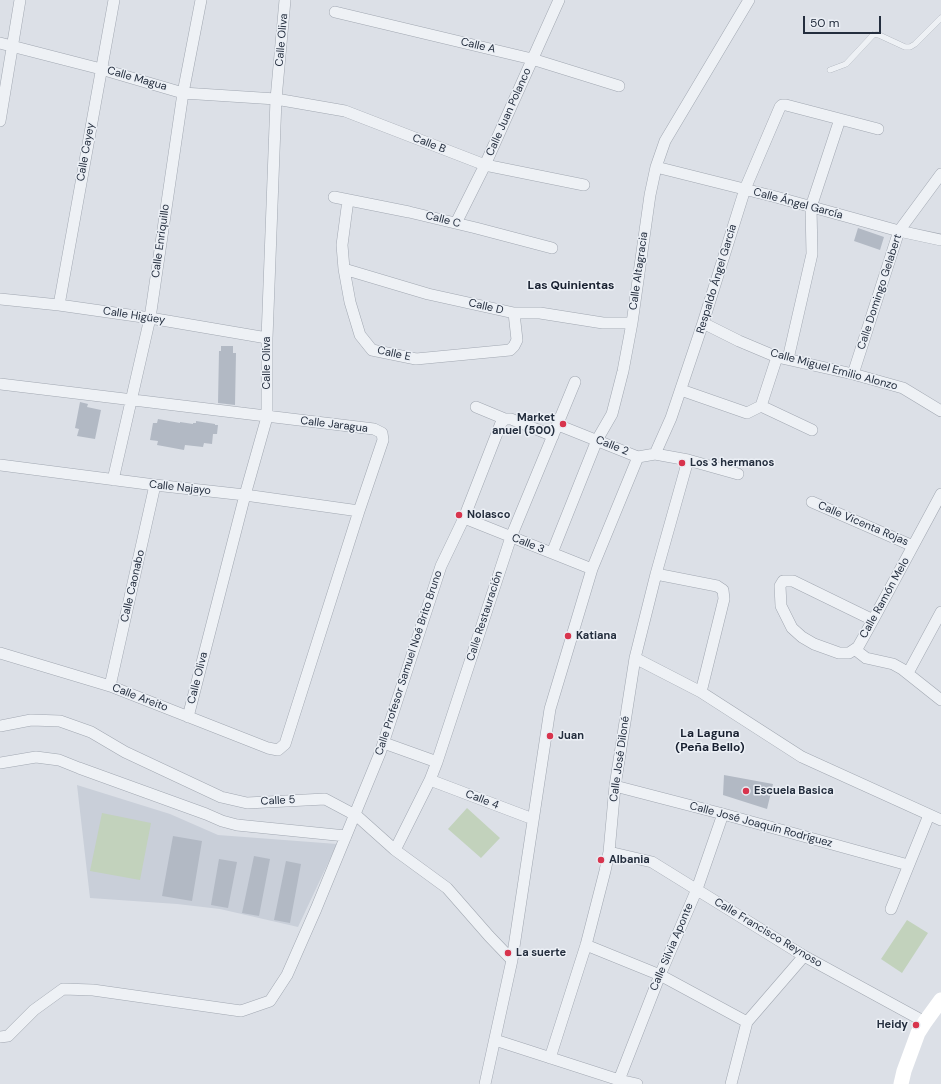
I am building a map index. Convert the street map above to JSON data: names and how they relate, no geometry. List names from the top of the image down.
{
  "streets": {
    "street": [
      "Calle Oliva",
      "Calle A",
      "Calle Magua",
      "Calle Juan Polanco",
      "Calle B",
      "Calle Cayey",
      "Calle Ángel García",
      "Calle C",
      "Calle Enriquillo",
      "Calle Altagracia",
      "Respaldo Ángel García",
      "Calle Domingo Gelabert",
      "Calle D",
      "Calle Higüey",
      "Calle E",
      "Calle Miguel Emilio Alonzo",
      "Calle Jaragua",
      "Calle 2",
      "Calle Najayo",
      "Calle Vicenta Rojas",
      "Calle 3",
      "Calle Caonabo",
      "Calle Ramón Melo",
      "Calle Restauración",
      "Calle Profesor Samuel Noé Brito Bruno",
      "Calle Areito",
      "Calle José Diloné",
      "Calle 4",
      "Calle 5",
      "Calle José Joaquín Rodríguez",
      "Calle Francisco Reynoso",
      "Calle Silvia Aponte"
    ]
  },
  "crossings": [
    ["Calle Oliva", "Calle Magua"],
    ["Calle Oliva", "Calle B"],
    ["Calle Oliva", "Calle Higüey"],
    ["Calle Oliva", "Calle Jaragua"],
    ["Calle Oliva", "Calle Najayo"],
    ["Calle Oliva", "Calle Areito"],
    ["Calle A", "Calle Juan Polanco"],
    ["Calle Magua", "Calle B"],
    ["Calle Magua", "Calle Cayey"],
    ["Calle Magua", "Calle Enriquillo"],
    ["Calle Juan Polanco", "Calle B"],
    ["Calle Juan Polanco", "Calle C"],
    ["Calle Cayey", "Calle Higüey"],
    ["Calle Ángel García", "Calle Altagracia"],
    ["Calle Ángel García", "Respaldo Ángel García"],
    ["Calle Ángel García", "Calle Domingo Gelabert"],
    ["Calle C", "Calle E"],
    ["Calle Enriquillo", "Calle Higüey"],
    ["Calle Enriquillo", "Calle Jaragua"],
    ["Calle Enriquillo", "Calle Najayo"],
    ["Calle Altagracia", "Calle D"],
    ["Calle Altagracia", "Calle 2"],
    ["Calle Altagracia", "Calle 3"],
    ["Respaldo Ángel García", "Calle Miguel Emilio Alonzo"],
    ["Respaldo Ángel García", "Calle 2"],
    ["Calle Domingo Gelabert", "Calle Miguel Emilio Alonzo"],
    ["Calle D", "Calle E"],
    ["Calle Jaragua", "Calle Najayo"],
    ["Calle Jaragua", "Calle Areito"],
    ["Calle 2", "Calle Restauración"],
    ["Calle 2", "Calle José Diloné"],
    ["Calle Najayo", "Calle Caonabo"],
    ["Calle Vicenta Rojas", "Calle Ramón Melo"],
    ["Calle 3", "Calle Restauración"],
    ["Calle 3", "Calle Profesor Samuel Noé Brito Bruno"],
    ["Calle Caonabo", "Calle Areito"],
    ["Calle Restauración", "Calle 4"],
    ["Calle Restauración", "Calle 5"],
    ["Calle Profesor Samuel Noé Brito Bruno", "Calle 5"],
    ["Calle José Diloné", "Calle José Joaquín Rodríguez"],
    ["Calle José Diloné", "Calle Francisco Reynoso"],
    ["Calle José Joaquín Rodríguez", "Calle Silvia Aponte"],
    ["Calle Francisco Reynoso", "Calle Silvia Aponte"]
  ],
  "districts": ["Las Quinientas", "La Laguna (Peña Bello)"],
  "places": [
    "Market anuel (500)",
    "Los 3 hermanos",
    "Nolasco",
    "Katiana",
    "Juan",
    "Escuela Basica",
    "Albania",
    "La suerte",
    "Heidy"
  ],
  "scale_bar": "50 m"
}
